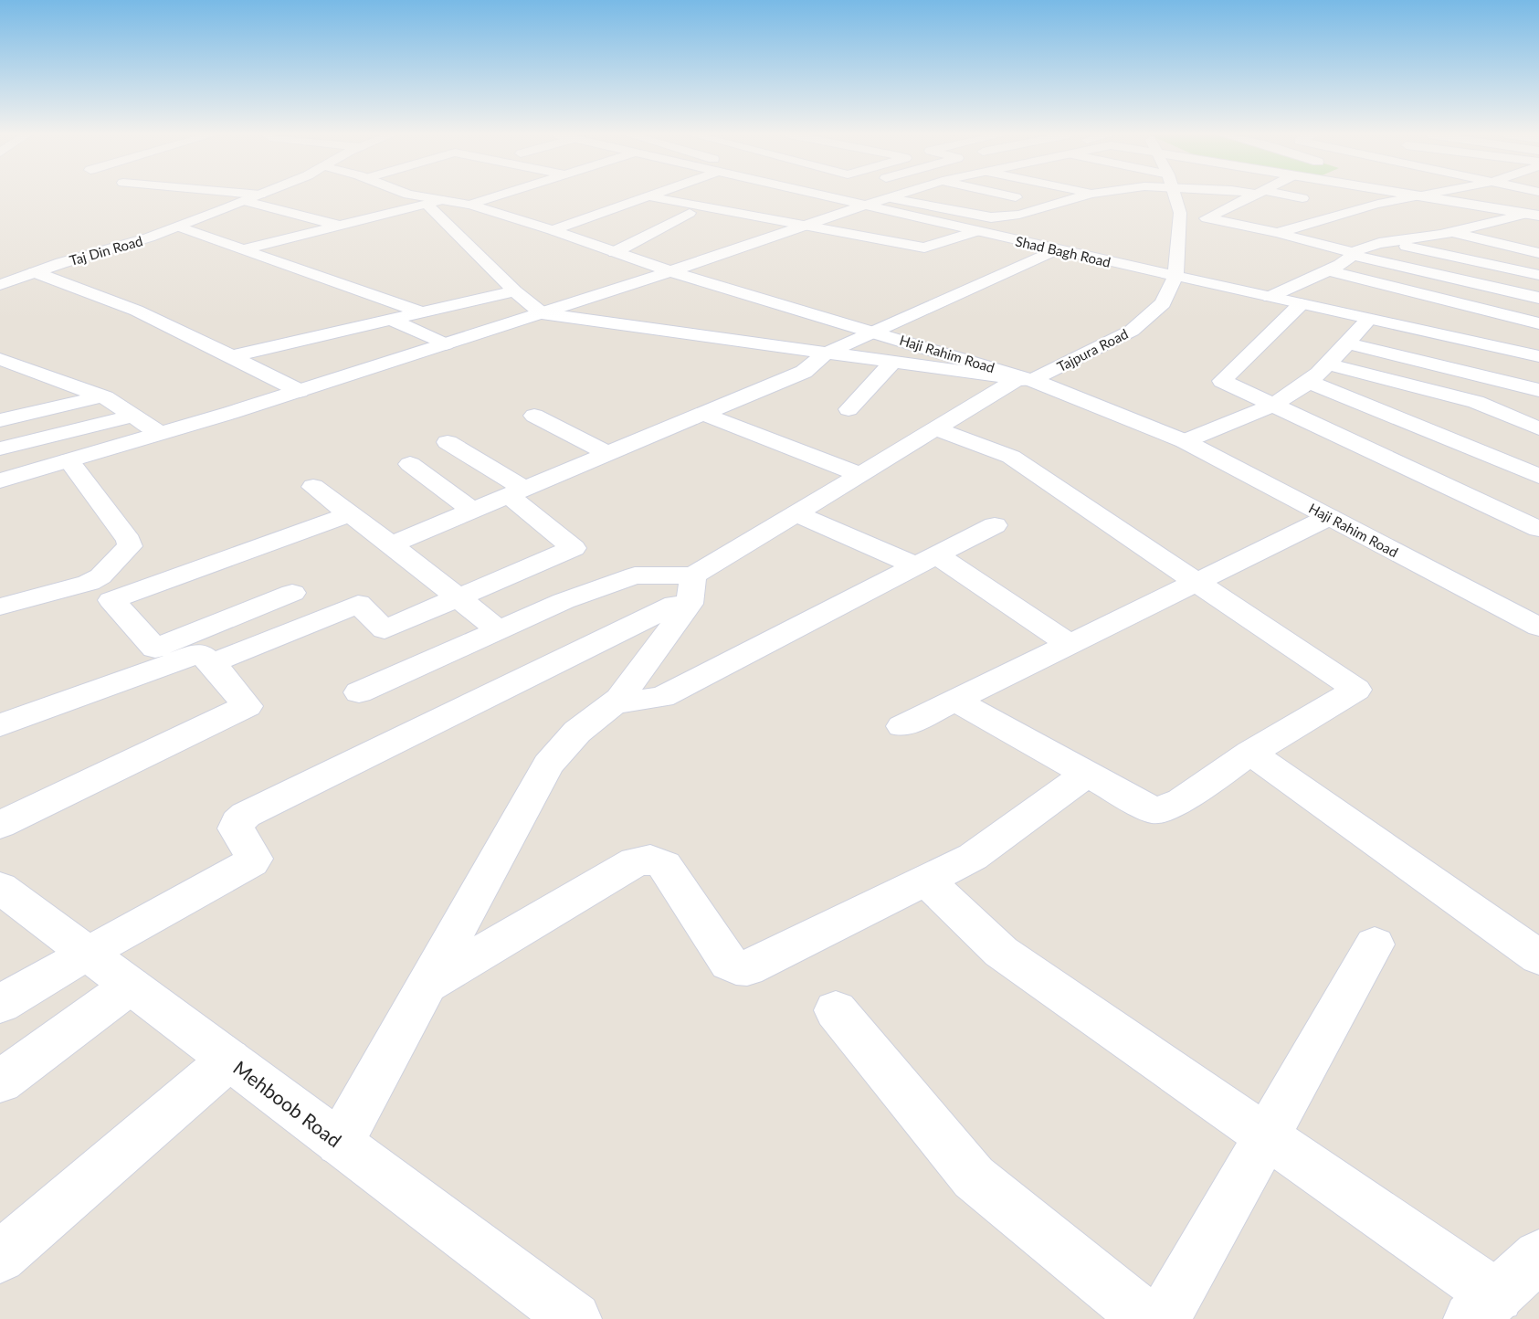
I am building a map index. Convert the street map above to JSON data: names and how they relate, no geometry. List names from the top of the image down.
{
  "streets": {
    "street": [
      "Taj Din Road",
      "Shad Bagh Road",
      "Tajpura Road",
      "Haji Rahim Road",
      "Mehboob Road"
    ]
  },
  "crossings": [
    ["Shad Bagh Road", "Tajpura Road"],
    ["Tajpura Road", "Haji Rahim Road"]
  ]
}
